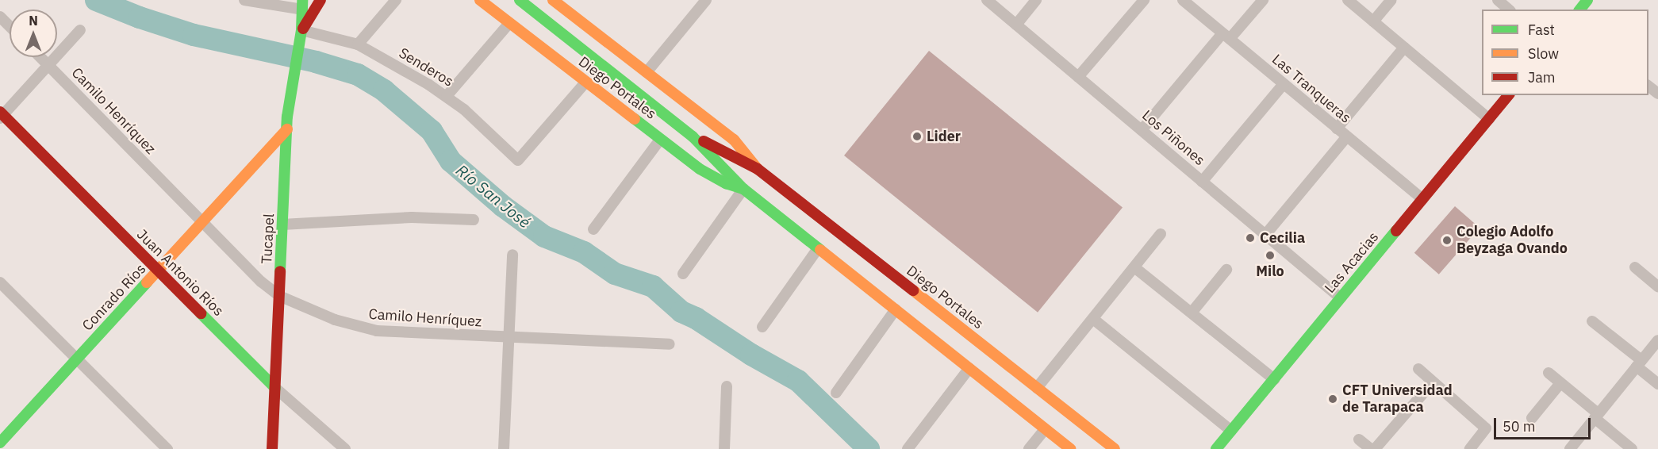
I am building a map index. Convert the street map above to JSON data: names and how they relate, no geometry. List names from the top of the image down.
{
  "streets": {
    "main road": [
      "Diego Portales",
      "Tucapel",
      "Las Acacias",
      "Juan Antonio Ríos",
      "Conrado Ríos"
    ],
    "street": [
      "Senderos",
      "Las Tranqueras",
      "Camilo Henríquez",
      "Los Piñones"
    ]
  },
  "crossings": [
    ["Senderos", "Diego Portales"],
    ["Senderos", "Tucapel"],
    ["Las Tranqueras", "Las Acacias"],
    ["Camilo Henríquez", "Tucapel"],
    ["Camilo Henríquez", "Conrado Ríos"],
    ["Los Piñones", "Las Acacias"],
    ["Tucapel", "Juan Antonio Ríos"],
    ["Tucapel", "Conrado Ríos"],
    ["Juan Antonio Ríos", "Conrado Ríos"]
  ],
  "water": ["Río San José"],
  "places": [
    "Lider",
    "Cecilia",
    "Colegio Adolfo Beyzaga Ovando",
    "Milo",
    "CFT Universidad de Tarapaca"
  ],
  "legend": ["Fast", "Slow", "Jam"],
  "scale_bar": "50 m",
  "north": "top"
}
